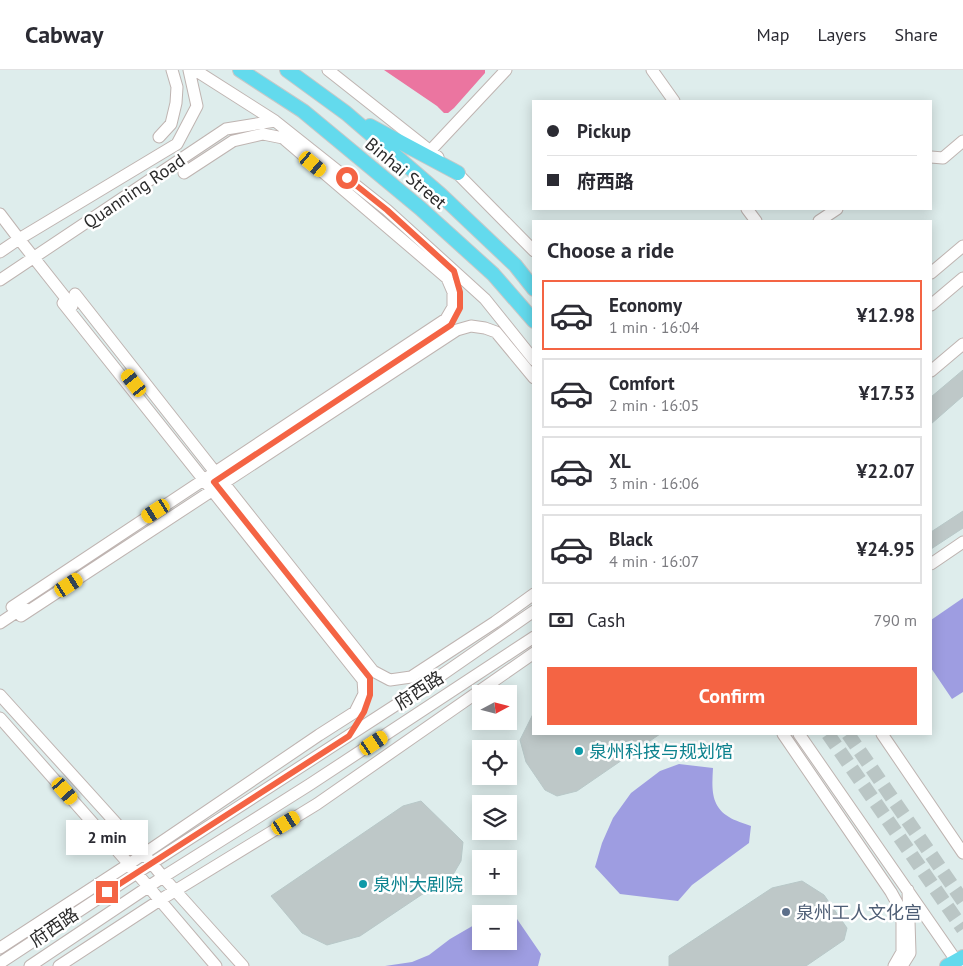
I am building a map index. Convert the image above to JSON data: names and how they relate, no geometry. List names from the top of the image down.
{
  "streets": {
    "main road": ["Binhai Street"],
    "street": ["Quanning Road", "府西路"]
  },
  "places": ["泉州科技与规划馆", "泉州大剧院", "泉州工人文化宫"],
  "north": "right",
  "page": {
    "header": "Cabway",
    "nav": ["Map", "Layers", "Share"],
    "banner": ["Pickup", "府西路"],
    "heading": "Choose a ride",
    "list": [
      {
        "name": "Economy",
        "note": "1 min · 16:04",
        "value": "¥12.98"
      },
      {
        "name": "Comfort",
        "note": "2 min · 16:05",
        "value": "¥17.53"
      },
      {
        "name": "XL",
        "note": "3 min · 16:06",
        "value": "¥22.07"
      },
      {
        "name": "Black",
        "note": "4 min · 16:07",
        "value": "¥24.95"
      }
    ],
    "pay": ["Cash", "790 m"],
    "buttons": "Confirm",
    "map_buttons": ["+", "−"],
    "bubble": "2 min"
  }
}
